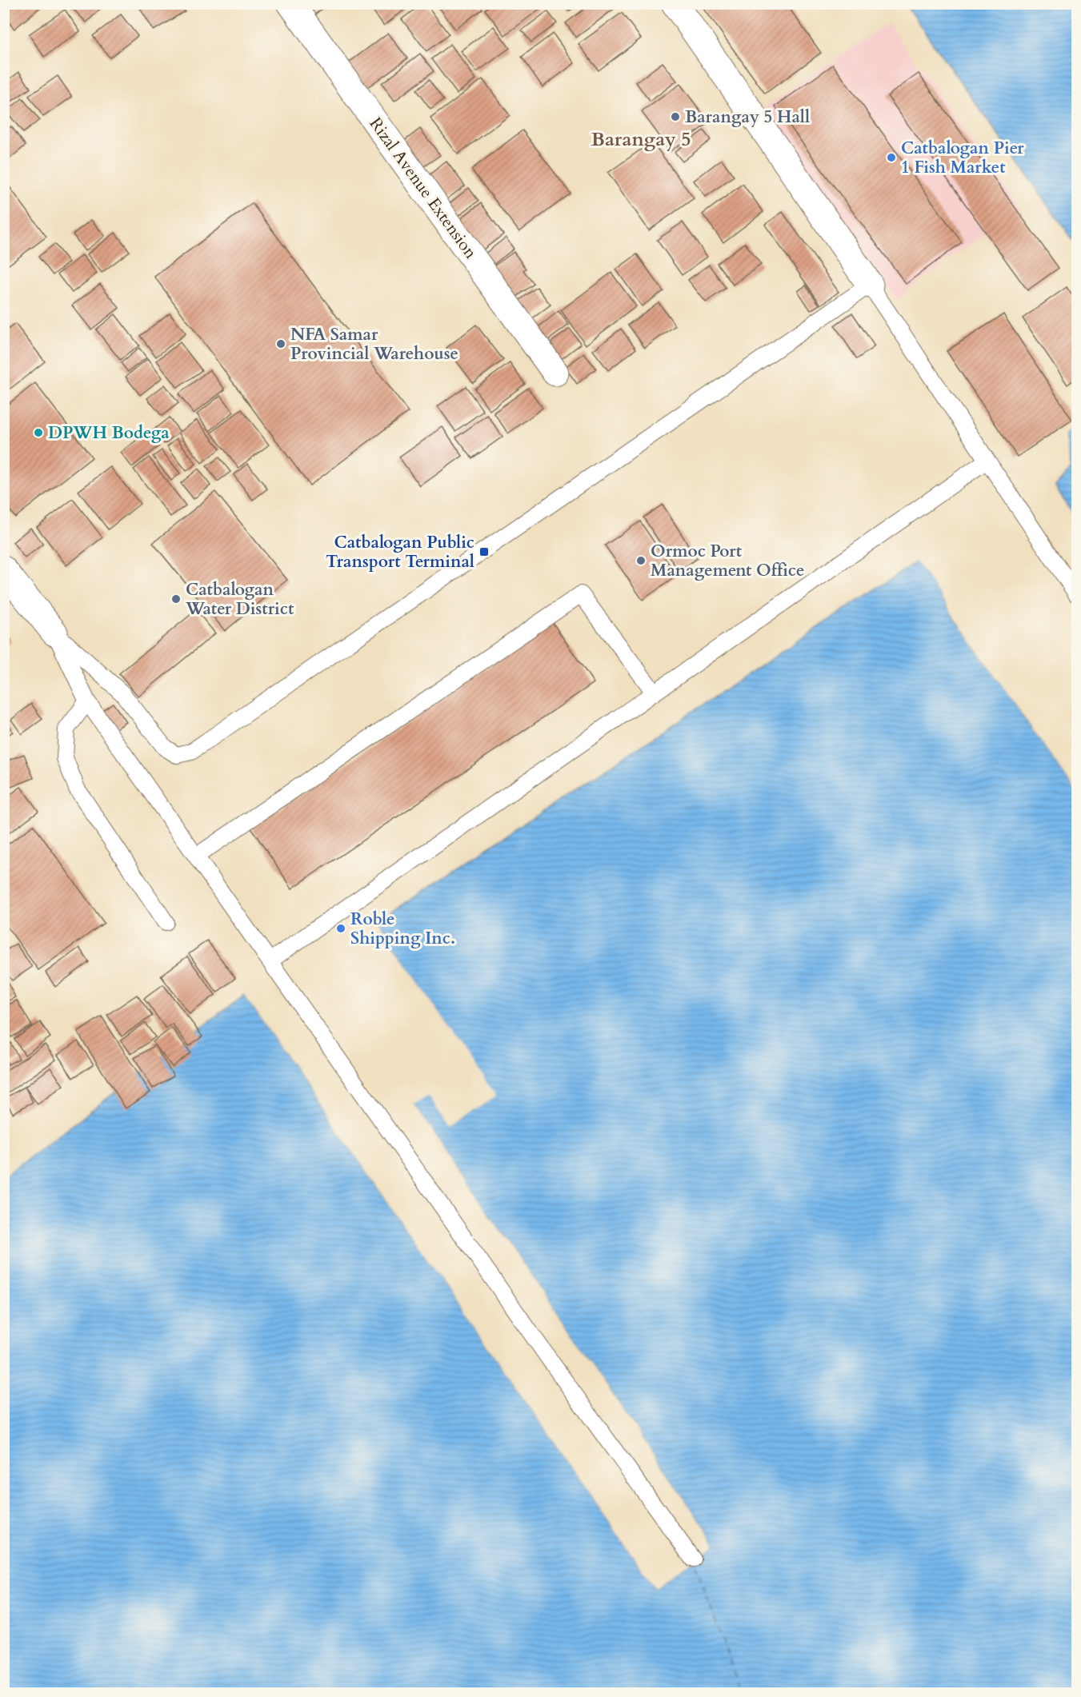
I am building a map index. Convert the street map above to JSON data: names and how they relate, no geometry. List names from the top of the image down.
{
  "streets": {
    "street": ["Rizal Avenue Extension"]
  },
  "districts": ["Barangay 5"],
  "places": {
    "other": [
      "Barangay 5 Hall",
      "Catbalogan Pier 1 Fish Market",
      "NFA Samar Provincial Warehouse",
      "DPWH Bodega",
      "Ormoc Port Management Office",
      "Catbalogan Water District",
      "Roble Shipping Inc."
    ],
    "transit": ["Catbalogan Public Transport Terminal"]
  }
}
